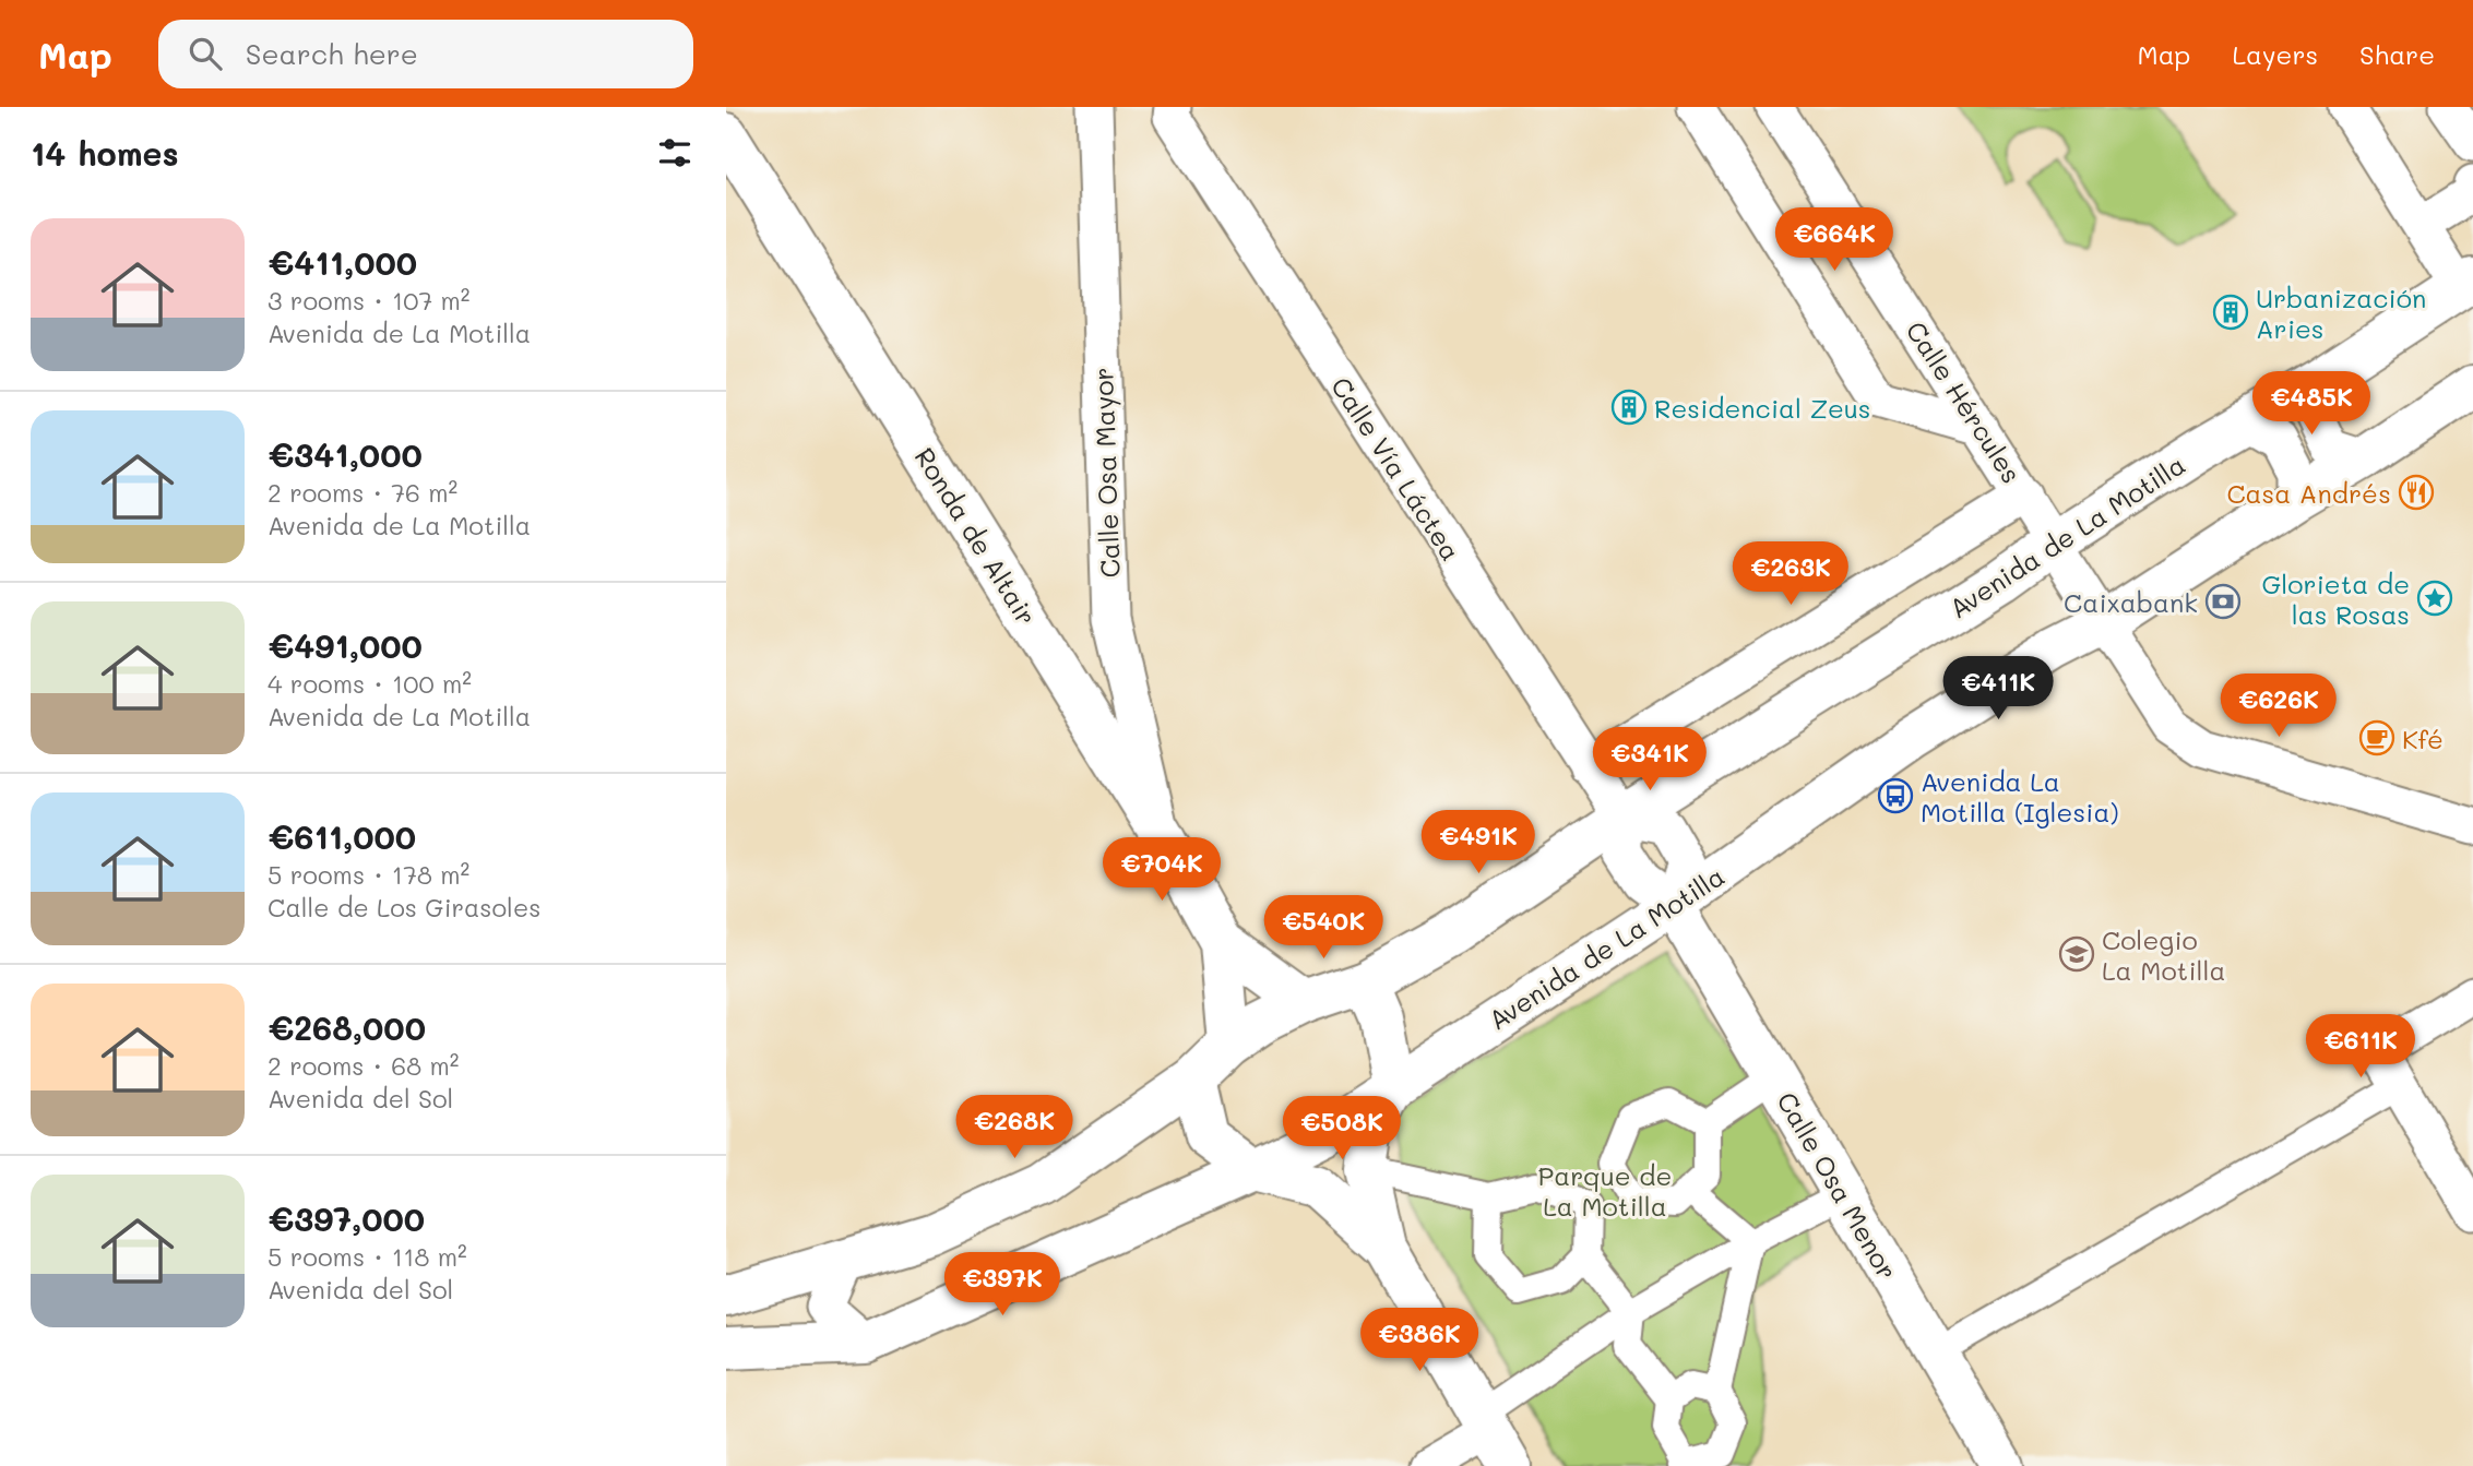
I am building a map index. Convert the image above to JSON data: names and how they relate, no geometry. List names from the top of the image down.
{
  "streets": {
    "street": [
      "Calle Hércules",
      "Calle Vía Láctea",
      "Calle Osa Mayor",
      "Ronda de Altair",
      "Avenida de La Motilla",
      "Calle Osa Menor"
    ]
  },
  "crossings": [
    ["Calle Hércules", "Avenida de La Motilla"],
    ["Calle Vía Láctea", "Avenida de La Motilla"],
    ["Calle Osa Mayor", "Ronda de Altair"],
    ["Ronda de Altair", "Avenida de La Motilla"],
    ["Avenida de La Motilla", "Calle Osa Menor"]
  ],
  "parks": ["Parque de La Motilla"],
  "places": {
    "building": ["Urbanización Aries", "Residencial Zeus"],
    "restaurant": ["Casa Andrés"],
    "place": ["Glorieta de las Rosas"],
    "bank": ["Caixabank"],
    "cafe": ["Kfé"],
    "bus stop": ["Avenida La Motilla (Iglesia)"],
    "school or university": ["Colegio La Motilla"]
  },
  "page": {
    "header": "Map",
    "search": "Search here",
    "nav": ["Map", "Layers", "Share"],
    "heading": "14 homes",
    "list": [
      {
        "name": "€411,000",
        "note": "3 rooms · 107 m² · Avenida de La Motilla"
      },
      {
        "name": "€341,000",
        "note": "2 rooms · 76 m² · Avenida de La Motilla"
      },
      {
        "name": "€491,000",
        "note": "4 rooms · 100 m² · Avenida de La Motilla"
      },
      {
        "name": "€611,000",
        "note": "5 rooms · 178 m² · Calle de Los Girasoles"
      },
      {
        "name": "€268,000",
        "note": "2 rooms · 68 m² · Avenida del Sol"
      },
      {
        "name": "€397,000",
        "note": "5 rooms · 118 m² · Avenida del Sol"
      }
    ],
    "price": [
      "€664K",
      "€485K",
      "€263K",
      "€411K",
      "€626K",
      "€341K",
      "€491K",
      "€704K",
      "€540K",
      "€611K",
      "€268K",
      "€508K",
      "€397K",
      "€386K"
    ]
  }
}
